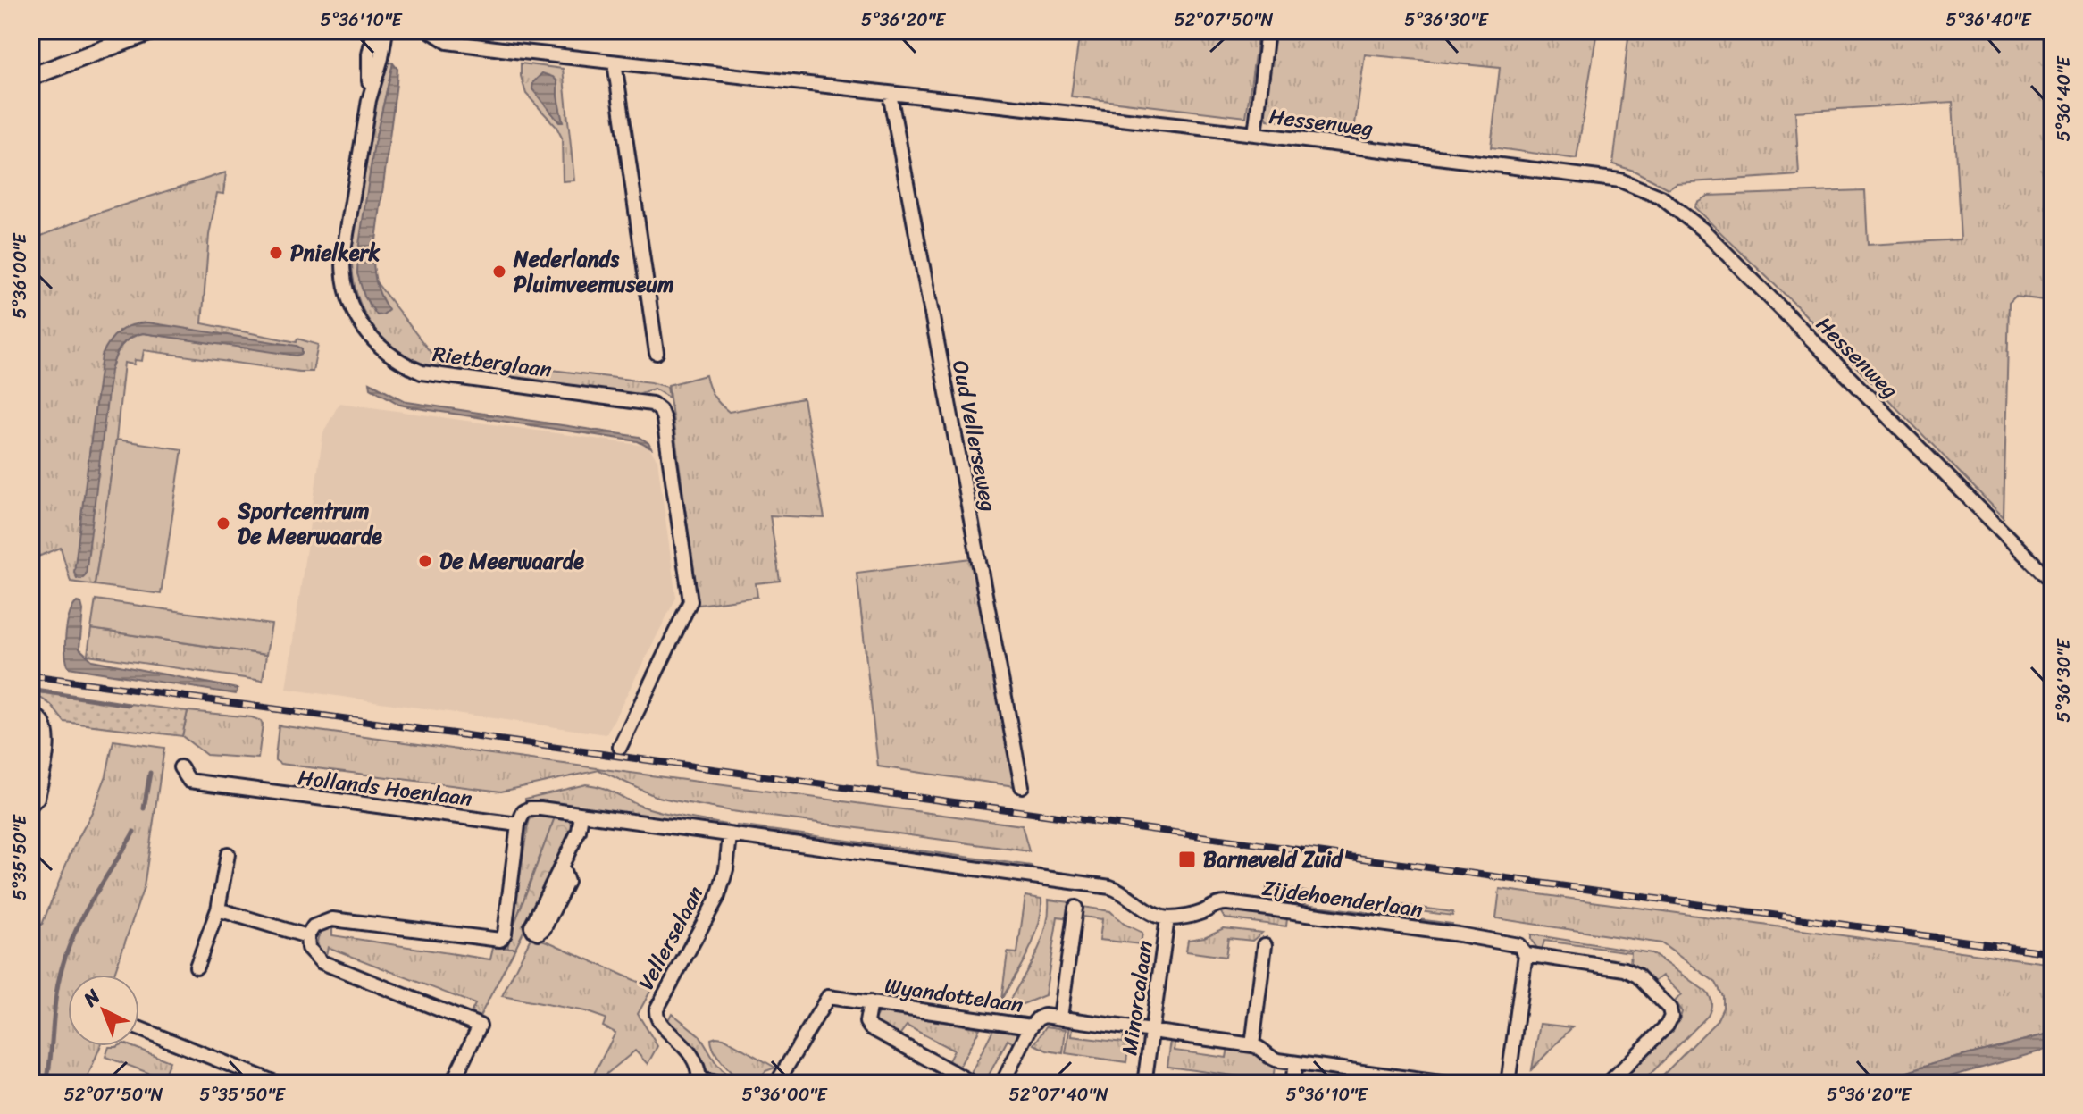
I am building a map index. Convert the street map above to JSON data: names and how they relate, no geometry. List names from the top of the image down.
{
  "streets": {
    "street": [
      "Hessenweg",
      "Rietberglaan",
      "Oud Vellerseweg",
      "Hollands Hoenlaan",
      "Zijdehoenderlaan",
      "Vellerselaan",
      "Wyandottelaan",
      "Minorcalaan"
    ]
  },
  "crossings": [
    ["Hessenweg", "Oud Vellerseweg"],
    ["Zijdehoenderlaan", "Minorcalaan"],
    ["Wyandottelaan", "Minorcalaan"]
  ],
  "places": {
    "other": [
      "Pnielkerk",
      "Nederlands Pluimveemuseum",
      "Sportcentrum De Meerwaarde",
      "De Meerwaarde"
    ],
    "transit": ["Barneveld Zuid"]
  },
  "north": "top left",
  "coordinates": [
    "5°36'10\"E",
    "5°36'20\"E",
    "52°07'50\"N",
    "5°36'30\"E",
    "5°36'40\"E",
    "5°36'00\"E",
    "5°35'50\"E",
    "52°07'40\"N"
  ]
}
